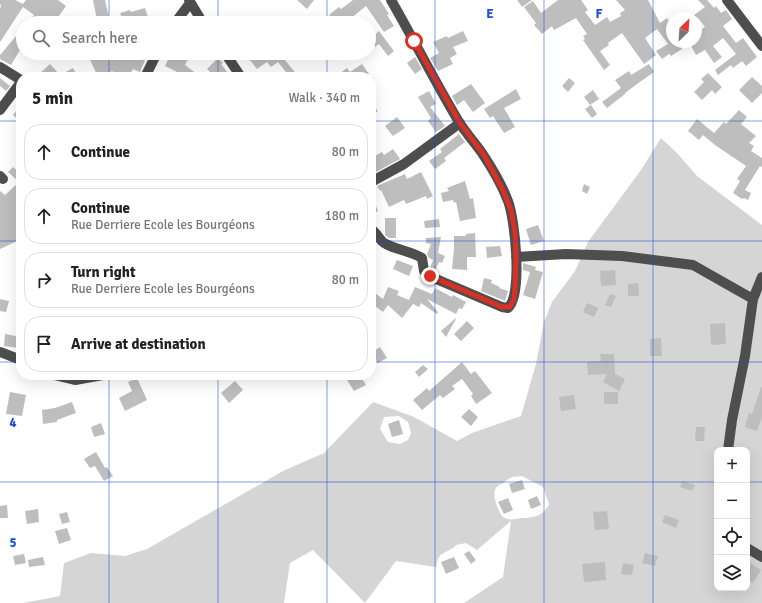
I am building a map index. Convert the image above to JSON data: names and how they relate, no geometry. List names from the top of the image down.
{
  "north": "top right",
  "page": {
    "search": "Search here",
    "heading": ["5 min", "Walk · 340 m"],
    "list": [
      ["Continue", "80 m"],
      ["Continue", "Rue Derriere Ecole les Bourgéons", "180 m"],
      ["Turn right", "Rue Derriere Ecole les Bourgéons", "80 m"],
      "Arrive at destination"
    ],
    "map_buttons": ["+", "−"]
  },
  "grid": {
    "columns": ["E", "F"],
    "rows": ["4", "5"]
  }
}
